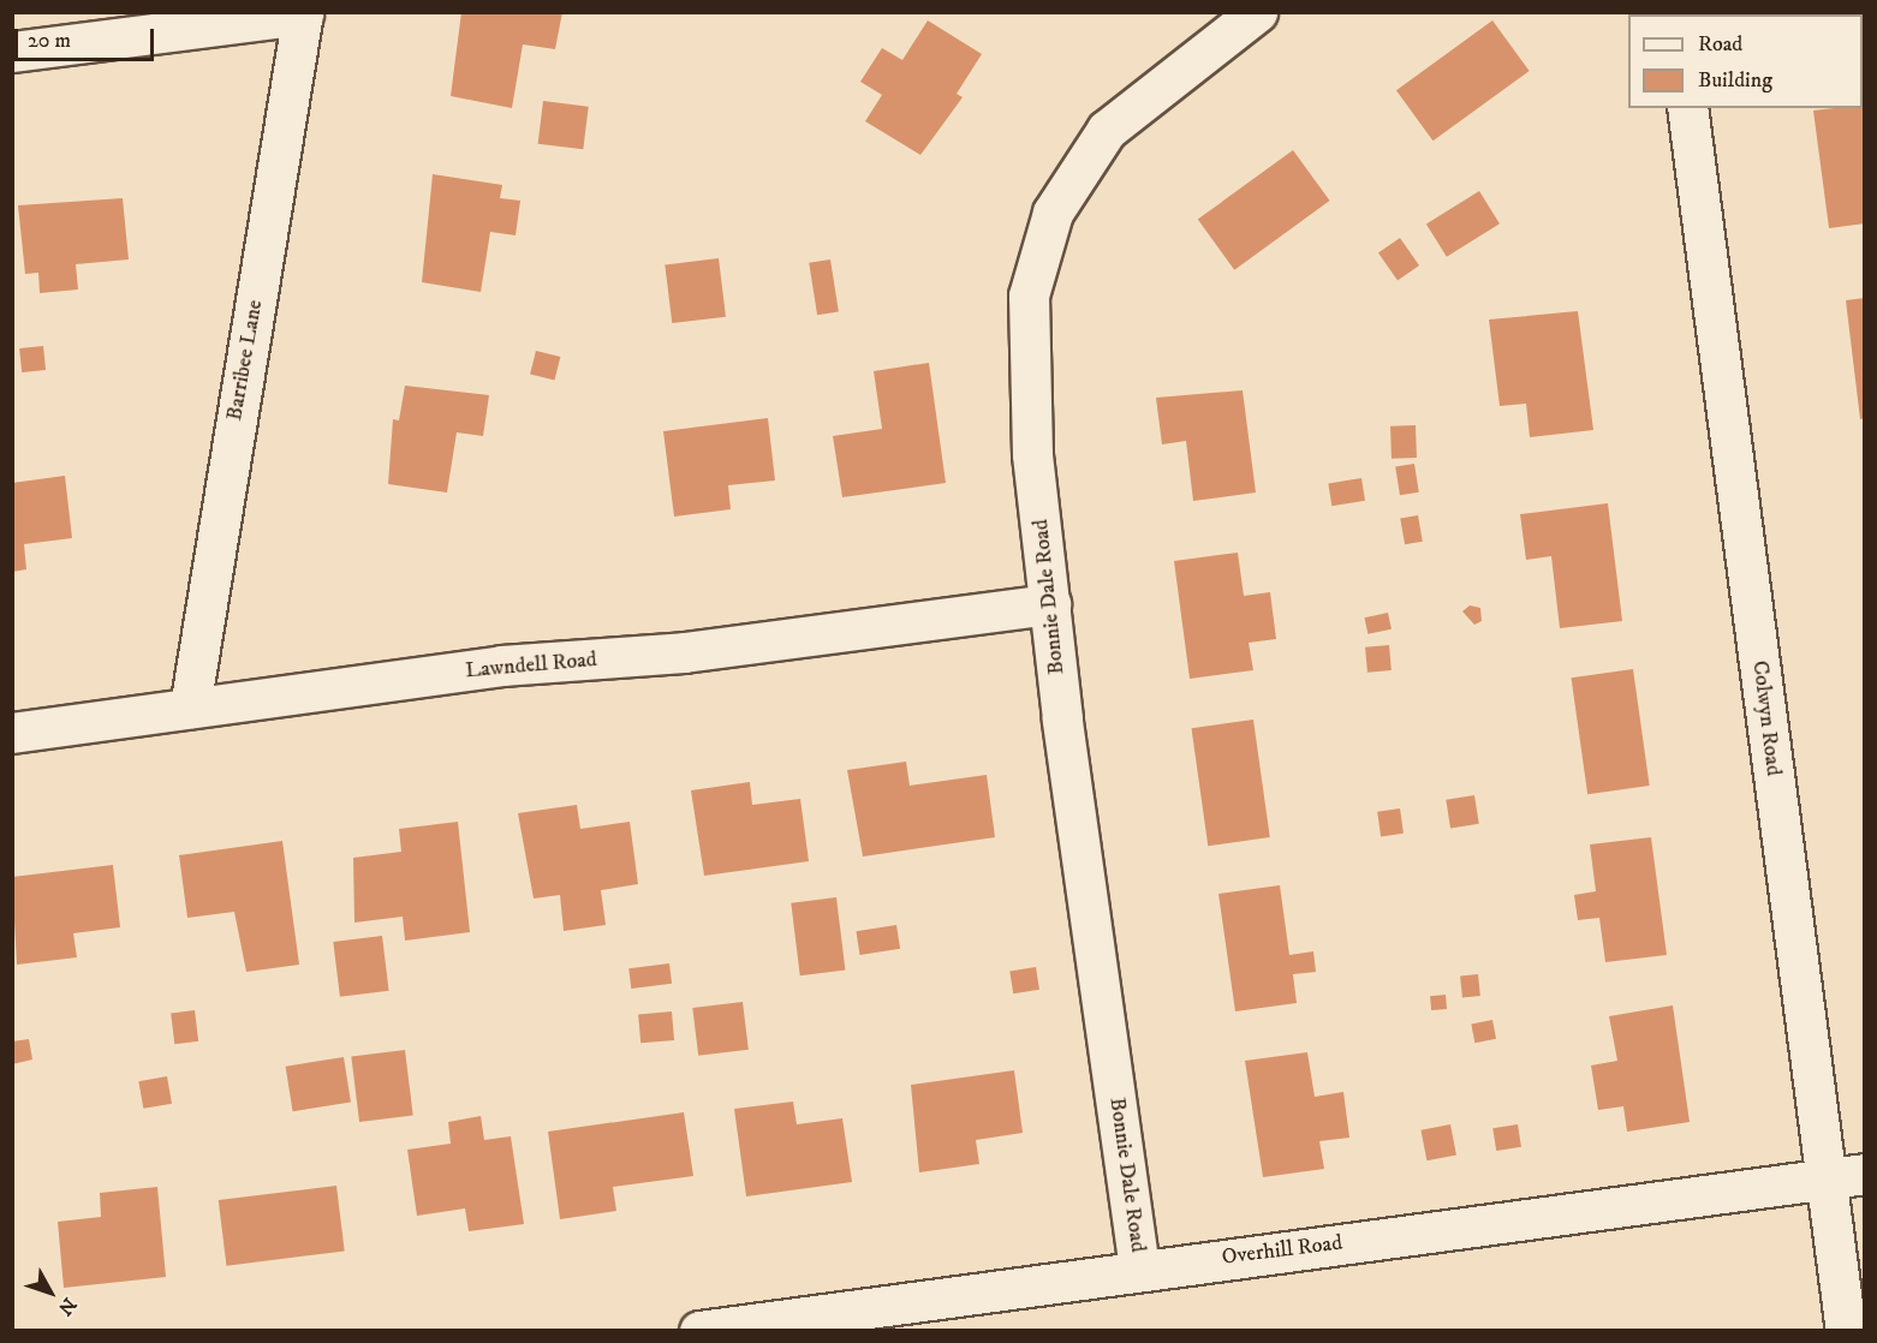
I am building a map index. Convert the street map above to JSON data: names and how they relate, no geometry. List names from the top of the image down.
{
  "streets": {
    "street": [
      "Barribee Lane",
      "Bonnie Dale Road",
      "Lawndell Road",
      "Colwyn Road",
      "Overhill Road"
    ]
  },
  "crossings": [
    ["Barribee Lane", "Lawndell Road"],
    ["Bonnie Dale Road", "Lawndell Road"],
    ["Bonnie Dale Road", "Overhill Road"],
    ["Colwyn Road", "Overhill Road"]
  ],
  "legend": ["Road", "Building"],
  "scale_bar": "20 m",
  "north": "bottom right"
}
